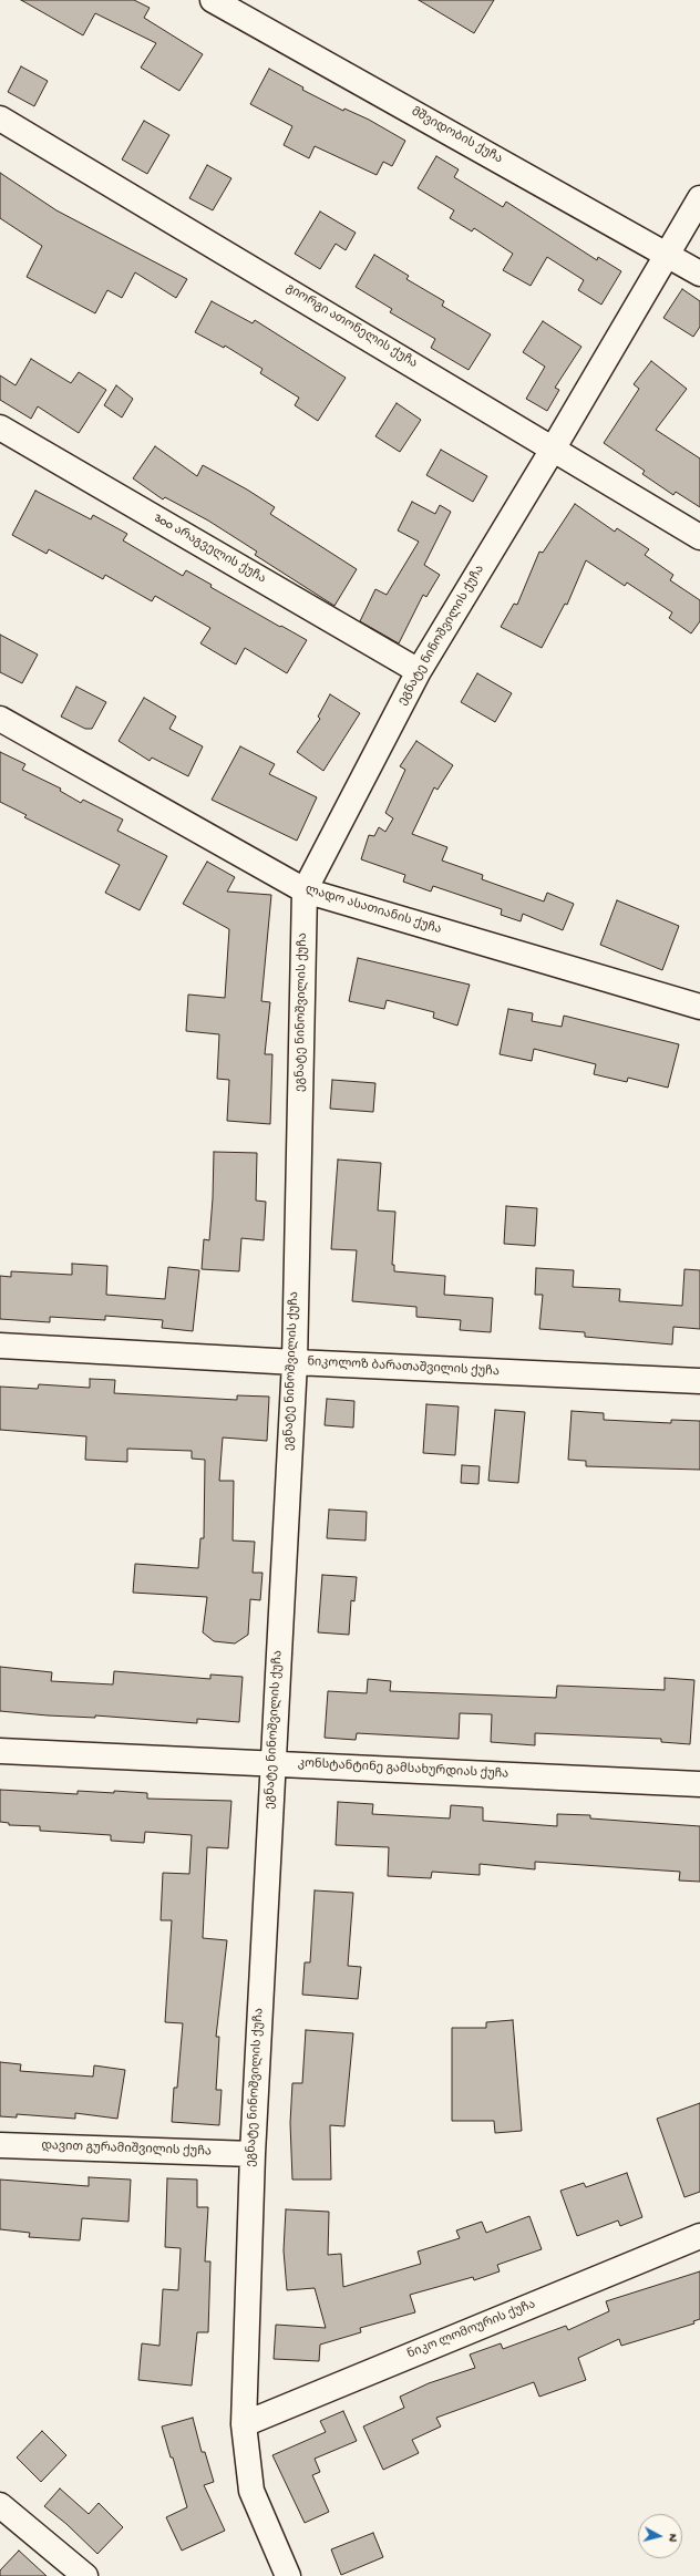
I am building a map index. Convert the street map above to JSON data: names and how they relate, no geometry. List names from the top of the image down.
{
  "streets": {
    "street": [
      "მშვიდობის ქუჩა",
      "გიორგი ათონელის ქუჩა",
      "300 არაგველის ქუჩა",
      "ეგნატე ნინოშვილის ქუჩა",
      "ლადო ასათიანის ქუჩა",
      "ნიკოლოზ ბარათაშვილის ქუჩა",
      "კონსტანტინე გამსახურდიას ქუჩა",
      "დავით გურამიშვილის ქუჩა",
      "ნიკო ლომოურის ქუჩა"
    ]
  },
  "crossings": [
    ["მშვიდობის ქუჩა", "ეგნატე ნინოშვილის ქუჩა"],
    ["გიორგი ათონელის ქუჩა", "ეგნატე ნინოშვილის ქუჩა"],
    ["300 არაგველის ქუჩა", "ეგნატე ნინოშვილის ქუჩა"],
    ["ეგნატე ნინოშვილის ქუჩა", "ლადო ასათიანის ქუჩა"],
    ["ეგნატე ნინოშვილის ქუჩა", "ნიკოლოზ ბარათაშვილის ქუჩა"],
    ["ეგნატე ნინოშვილის ქუჩა", "კონსტანტინე გამსახურდიას ქუჩა"],
    ["ეგნატე ნინოშვილის ქუჩა", "დავით გურამიშვილის ქუჩა"],
    ["ეგნატე ნინოშვილის ქუჩა", "ნიკო ლომოურის ქუჩა"]
  ],
  "north": "right"
}
